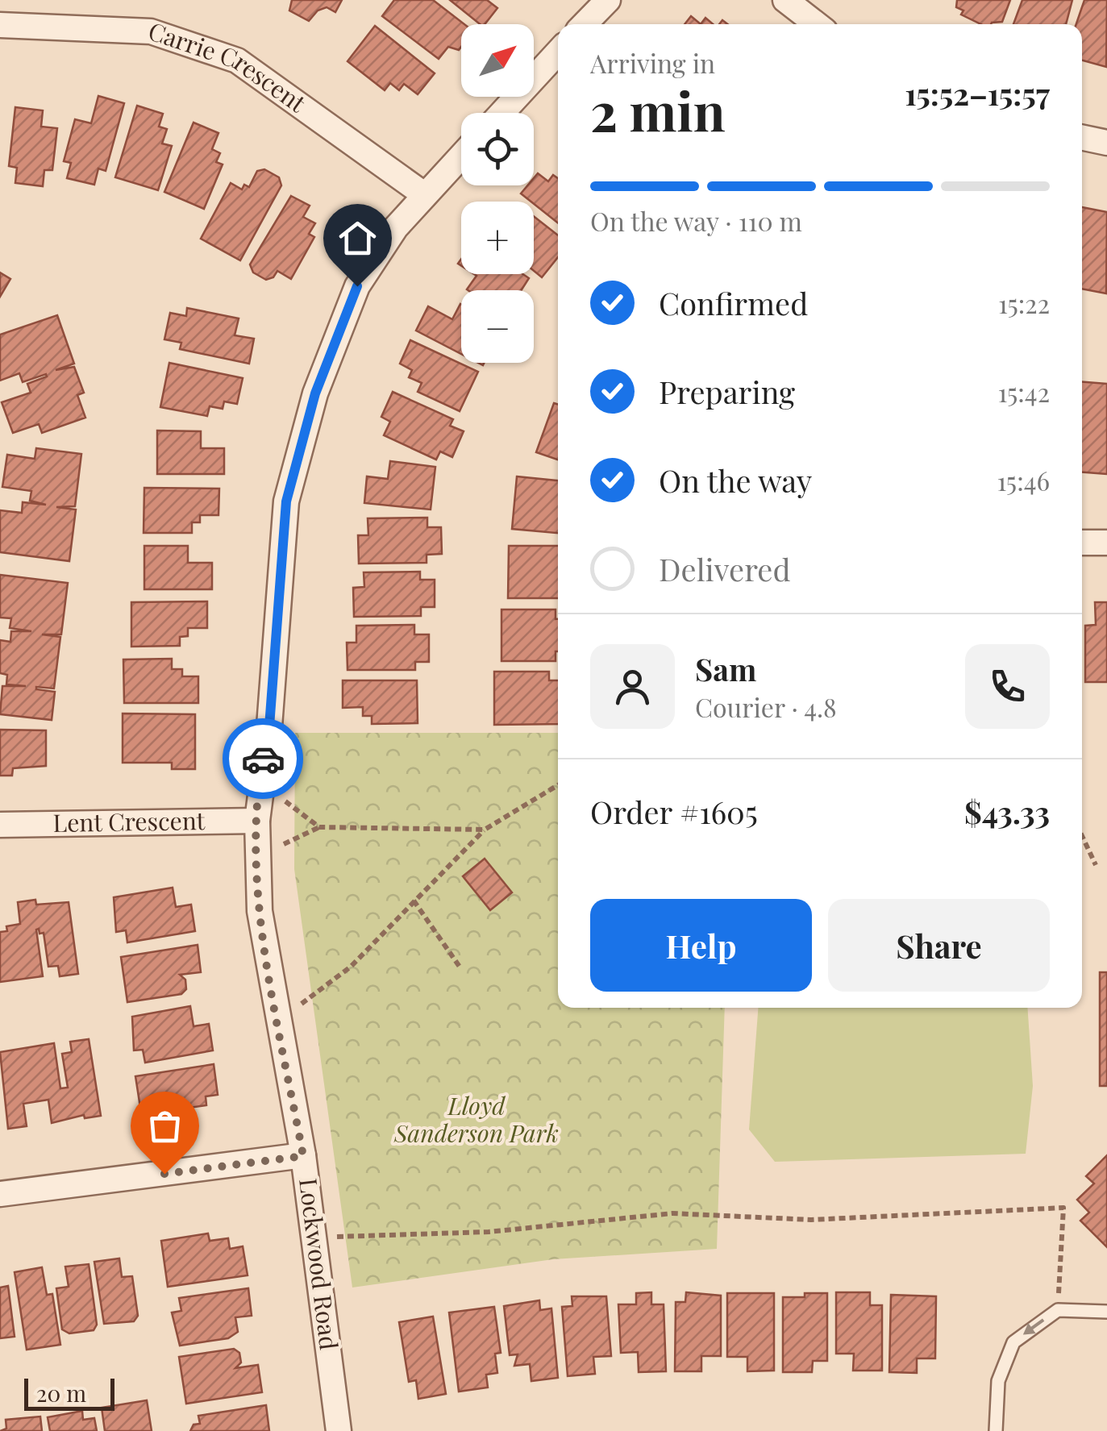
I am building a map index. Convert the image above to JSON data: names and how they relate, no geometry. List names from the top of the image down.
{
  "streets": {
    "street": ["Carrie Crescent", "Lent Crescent", "Lockwood Road"]
  },
  "crossings": [
    ["Carrie Crescent", "Lockwood Road"],
    ["Lent Crescent", "Lockwood Road"]
  ],
  "parks": ["Lloyd Sanderson Park"],
  "scale_bar": "20 m",
  "north": "top right",
  "page": {
    "map_buttons": ["+", "−"],
    "heading": ["2 min", "Arriving in", "15:52–15:57"],
    "panel": [
      "Sam",
      "Courier · 4.8",
      "Order #1605",
      "$43.33"
    ],
    "bar": "On the way · 110 m",
    "list": [
      ["Confirmed", "15:22"],
      ["Preparing", "15:42"],
      ["On the way", "15:46"],
      "Delivered"
    ],
    "buttons": ["Help", "Share"],
    "scale": "20 m"
  }
}
